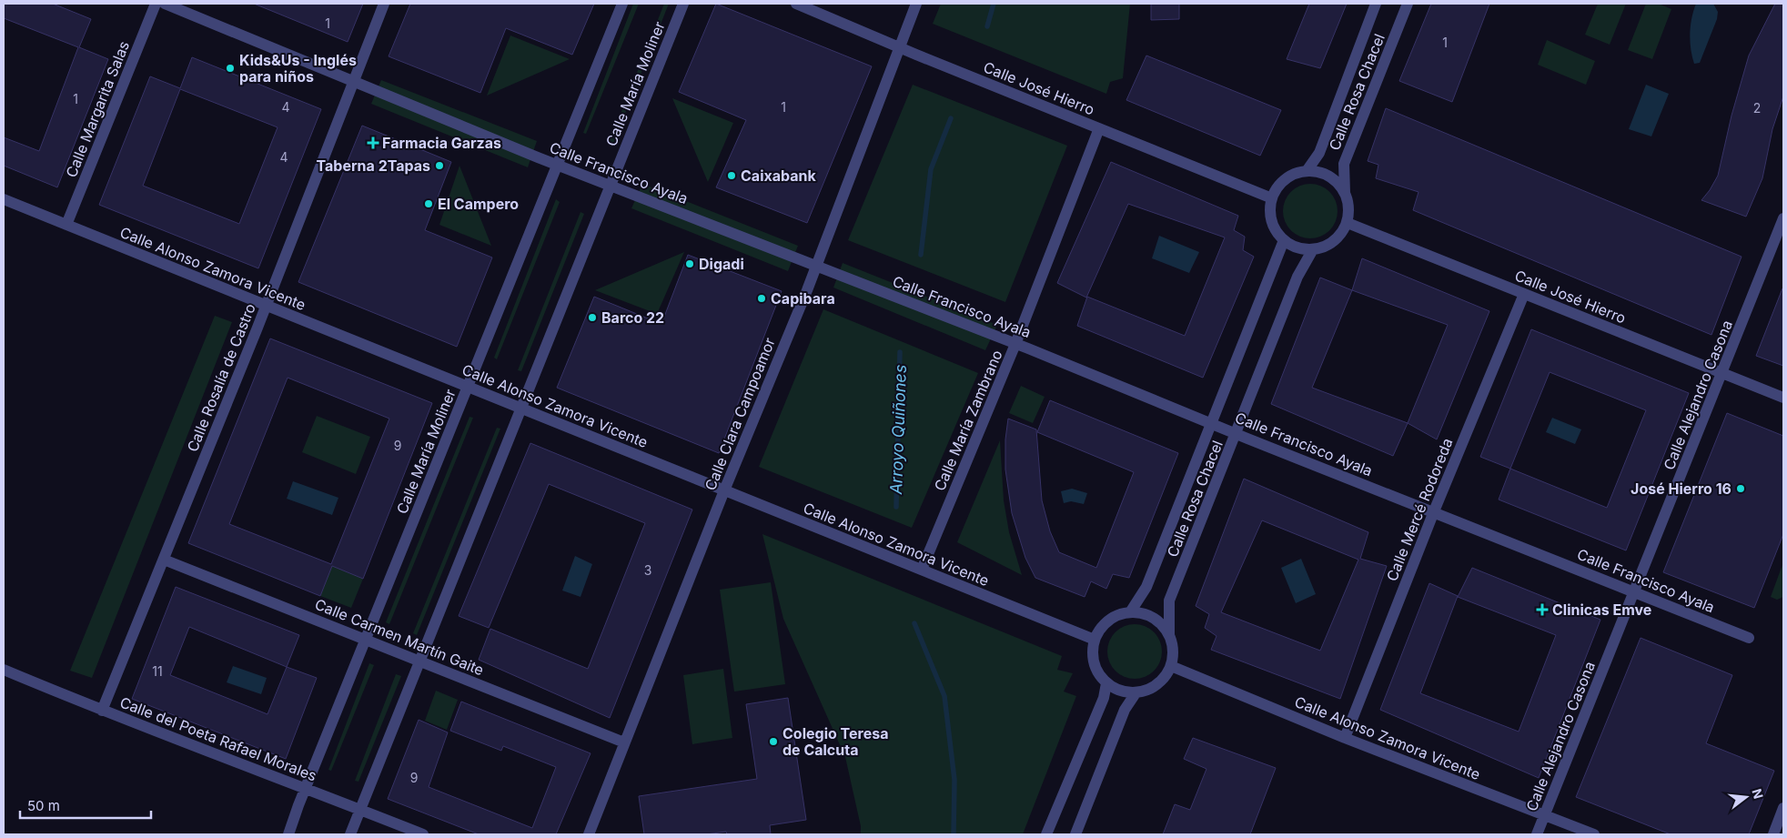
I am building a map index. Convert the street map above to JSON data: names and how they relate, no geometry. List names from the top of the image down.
{
  "streets": {
    "street": [
      "Calle María Moliner",
      "Calle José Hierro",
      "Calle Rosa Chacel",
      "Calle Margarita Salas",
      "Calle Francisco Ayala",
      "Calle Alonso Zamora Vicente",
      "Calle Rosalía de Castro",
      "Calle Alejandro Casona",
      "Calle Clara Campoamor",
      "Calle María Zambrano",
      "Calle Mercé Rodoreda",
      "Calle Carmen Martín Gaite",
      "Calle del Poeta Rafael Morales"
    ]
  },
  "crossings": [
    ["Calle María Moliner", "Calle Francisco Ayala"],
    ["Calle María Moliner", "Calle Alonso Zamora Vicente"],
    ["Calle María Moliner", "Calle Carmen Martín Gaite"],
    ["Calle María Moliner", "Calle del Poeta Rafael Morales"],
    ["Calle José Hierro", "Calle Rosa Chacel"],
    ["Calle José Hierro", "Calle Alejandro Casona"],
    ["Calle José Hierro", "Calle Clara Campoamor"],
    ["Calle José Hierro", "Calle María Zambrano"],
    ["Calle José Hierro", "Calle Mercé Rodoreda"],
    ["Calle Rosa Chacel", "Calle Francisco Ayala"],
    ["Calle Rosa Chacel", "Calle Alonso Zamora Vicente"],
    ["Calle Margarita Salas", "Calle Alonso Zamora Vicente"],
    ["Calle Francisco Ayala", "Calle Rosalía de Castro"],
    ["Calle Francisco Ayala", "Calle Alejandro Casona"],
    ["Calle Francisco Ayala", "Calle Clara Campoamor"],
    ["Calle Francisco Ayala", "Calle María Zambrano"],
    ["Calle Francisco Ayala", "Calle Mercé Rodoreda"],
    ["Calle Alonso Zamora Vicente", "Calle Rosalía de Castro"],
    ["Calle Alonso Zamora Vicente", "Calle Alejandro Casona"],
    ["Calle Alonso Zamora Vicente", "Calle Clara Campoamor"],
    ["Calle Alonso Zamora Vicente", "Calle María Zambrano"],
    ["Calle Alonso Zamora Vicente", "Calle Mercé Rodoreda"],
    ["Calle Rosalía de Castro", "Calle Carmen Martín Gaite"],
    ["Calle Rosalía de Castro", "Calle del Poeta Rafael Morales"],
    ["Calle Clara Campoamor", "Calle Carmen Martín Gaite"]
  ],
  "water": ["Arroyo Quiñones"],
  "places": {
    "other": [
      "Kids&Us - Inglés para niños",
      "Taberna 2Tapas",
      "Caixabank",
      "El Campero",
      "Digadi",
      "Capibara",
      "Barco 22",
      "José Hierro 16",
      "Colegio Teresa de Calcuta"
    ],
    "health": ["Farmacia Garzas", "Clinicas Emve"]
  },
  "house_numbers": [
    "1",
    "1",
    "1",
    "4",
    "1",
    "2",
    "4",
    "9",
    "3",
    "11",
    "9"
  ],
  "scale_bar": "50 m",
  "north": "right"
}
